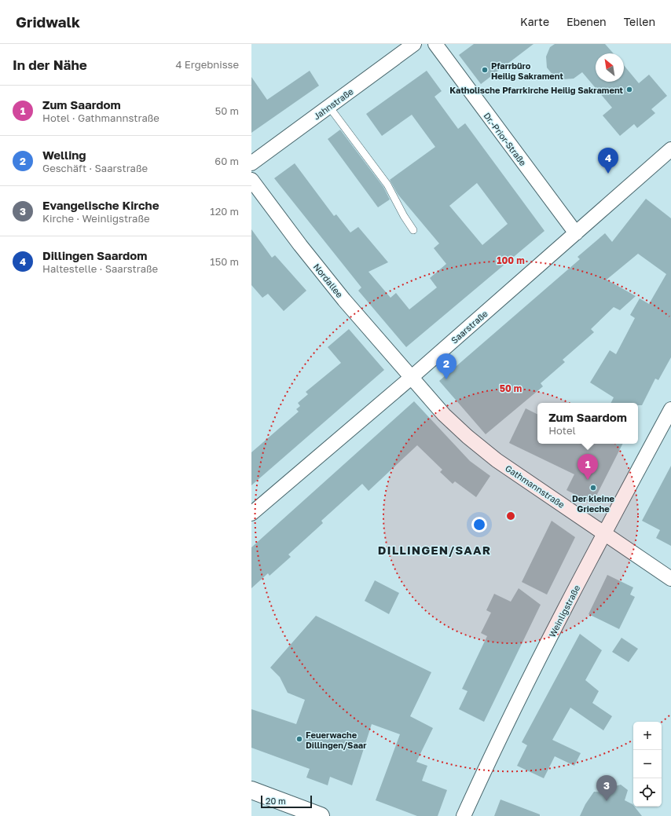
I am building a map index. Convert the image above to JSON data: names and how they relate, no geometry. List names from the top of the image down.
{
  "streets": {
    "street": [
      "Jahnstraße",
      "Dr.-Prior-Straße",
      "Nordallee",
      "Saarstraße",
      "Gathmannstraße",
      "Weinligstraße"
    ]
  },
  "crossings": [
    ["Dr.-Prior-Straße", "Saarstraße"],
    ["Nordallee", "Saarstraße"],
    ["Nordallee", "Gathmannstraße"],
    ["Saarstraße", "Gathmannstraße"],
    ["Gathmannstraße", "Weinligstraße"]
  ],
  "districts": ["DILLINGEN/SAAR"],
  "places": [
    "Pfarrbüro Heilig Sakrament",
    "Katholische Pfarrkirche Heilig Sakrament",
    "Der kleine Grieche",
    "Feuerwache Dillingen/Saar"
  ],
  "scale_bar": "20 m",
  "north": "top left",
  "page": {
    "header": "Gridwalk",
    "nav": ["Karte", "Ebenen", "Teilen"],
    "heading": ["In der Nähe", "4 Ergebnisse"],
    "list": [
      {
        "mark": "1",
        "name": "Zum Saardom",
        "note": "Hotel · Gathmannstraße",
        "value": "50 m"
      },
      {
        "mark": "2",
        "name": "Welling",
        "note": "Geschäft · Saarstraße",
        "value": "60 m"
      },
      {
        "mark": "3",
        "name": "Evangelische Kirche",
        "note": "Kirche · Weinligstraße",
        "value": "120 m"
      },
      {
        "mark": "4",
        "name": "Dillingen Saardom",
        "note": "Haltestelle · Saarstraße",
        "value": "150 m"
      }
    ],
    "pins": [
      "4",
      "2",
      "1",
      "3"
    ],
    "popup": ["Zum Saardom", "Hotel"],
    "map_buttons": ["+", "−"],
    "scale": "20 m"
  },
  "rings": ["100 m", "50 m"]
}
